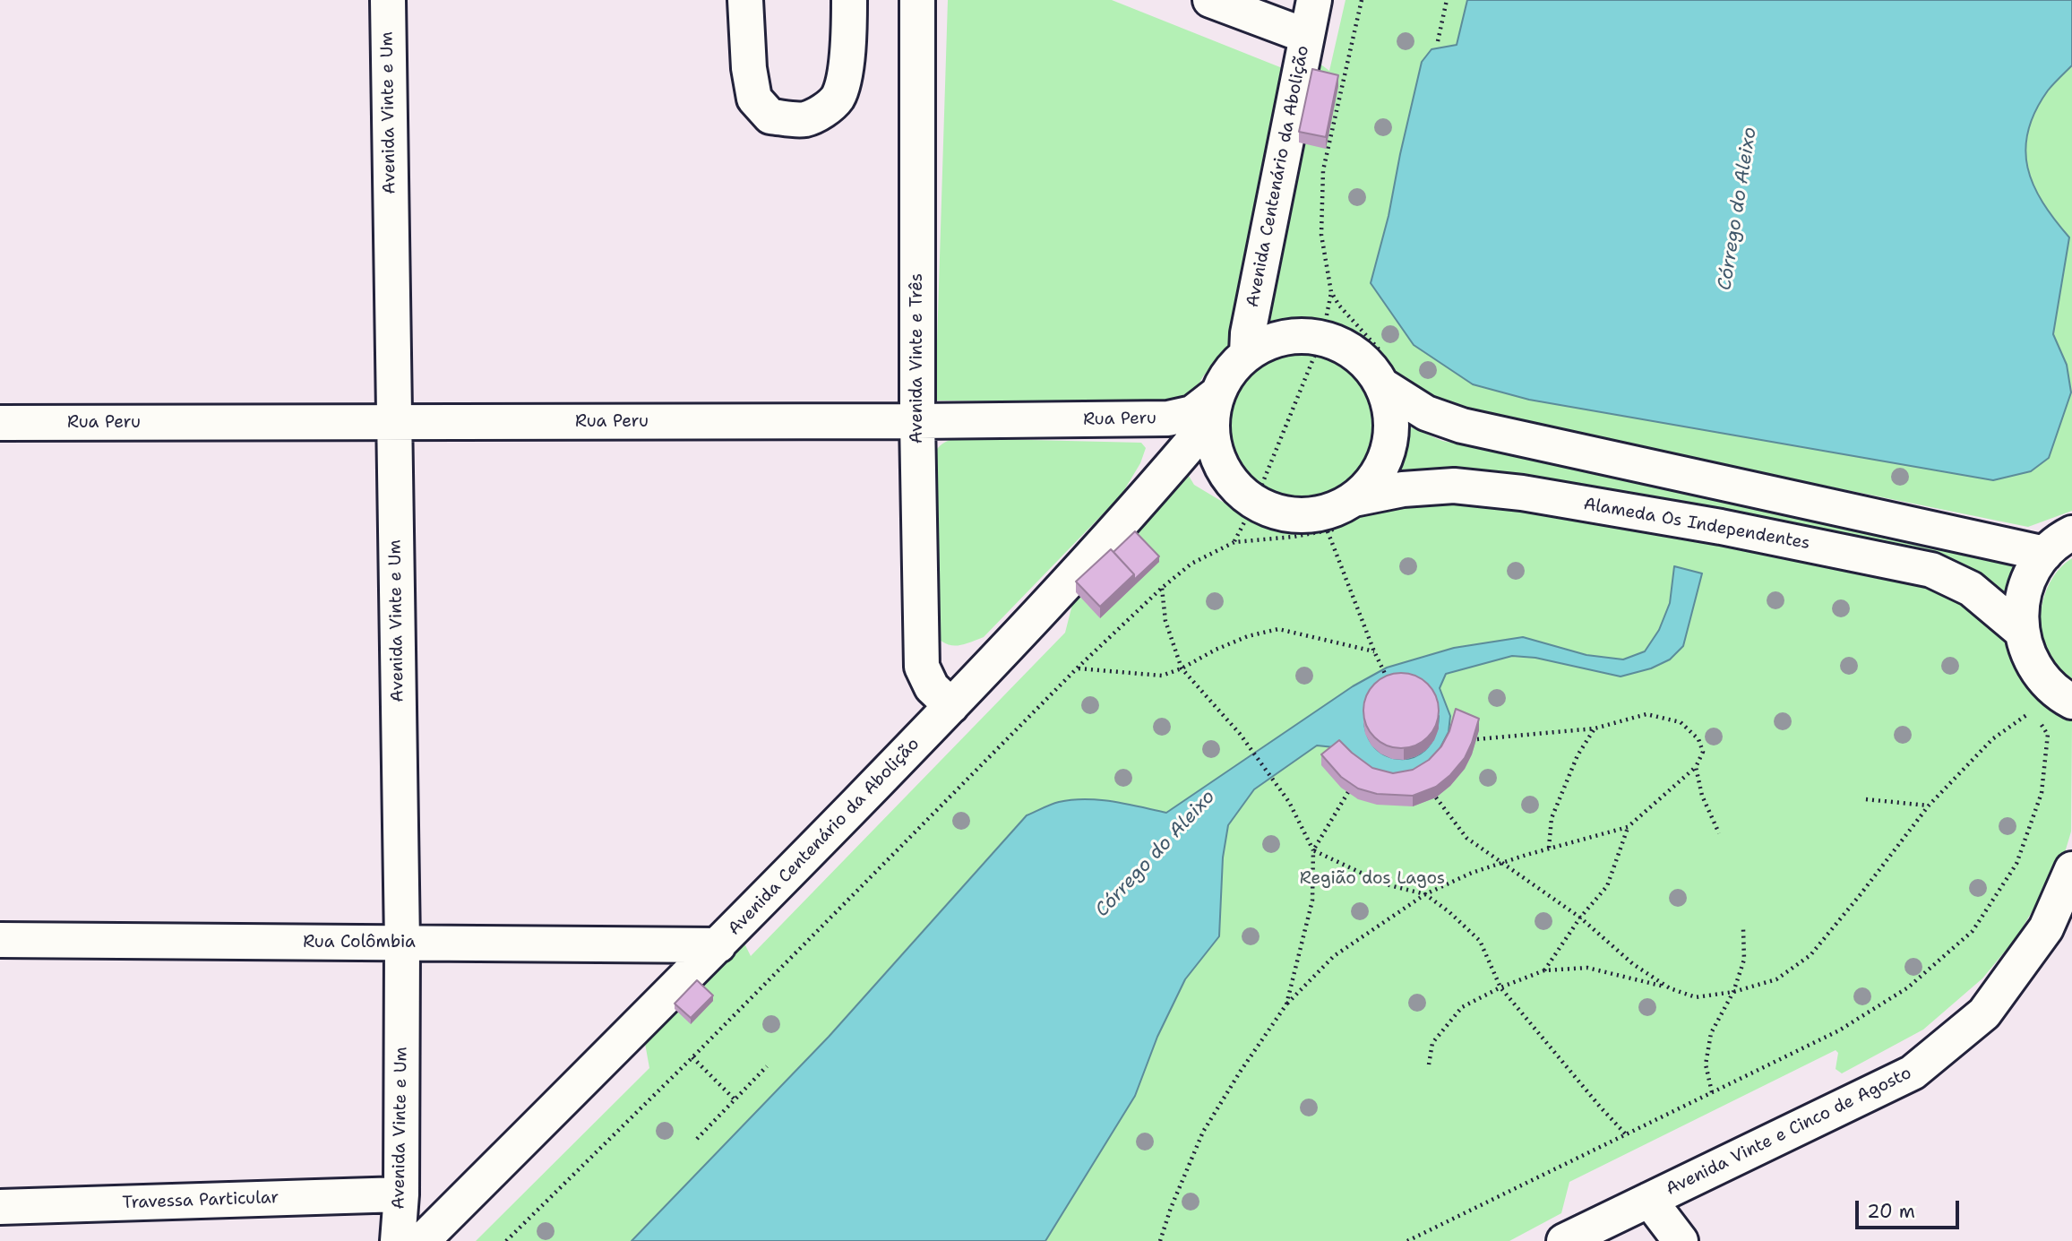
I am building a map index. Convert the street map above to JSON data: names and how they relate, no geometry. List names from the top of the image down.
{
  "streets": {
    "street": [
      "Avenida Vinte e Um",
      "Avenida Centenário da Abolição",
      "Avenida Vinte e Três",
      "Rua Peru",
      "Alameda Os Independentes",
      "Rua Colômbia",
      "Avenida Vinte e Cinco de Agosto",
      "Travessa Particular"
    ]
  },
  "crossings": [
    ["Avenida Vinte e Um", "Rua Peru"],
    ["Avenida Vinte e Um", "Rua Colômbia"],
    ["Avenida Vinte e Um", "Travessa Particular"],
    ["Avenida Centenário da Abolição", "Avenida Vinte e Três"],
    ["Avenida Centenário da Abolição", "Rua Peru"],
    ["Avenida Centenário da Abolição", "Rua Colômbia"],
    ["Avenida Vinte e Três", "Rua Peru"]
  ],
  "water": ["Córrego do Aleixo"],
  "parks": ["Região dos Lagos"],
  "scale_bar": "20 m"
}
